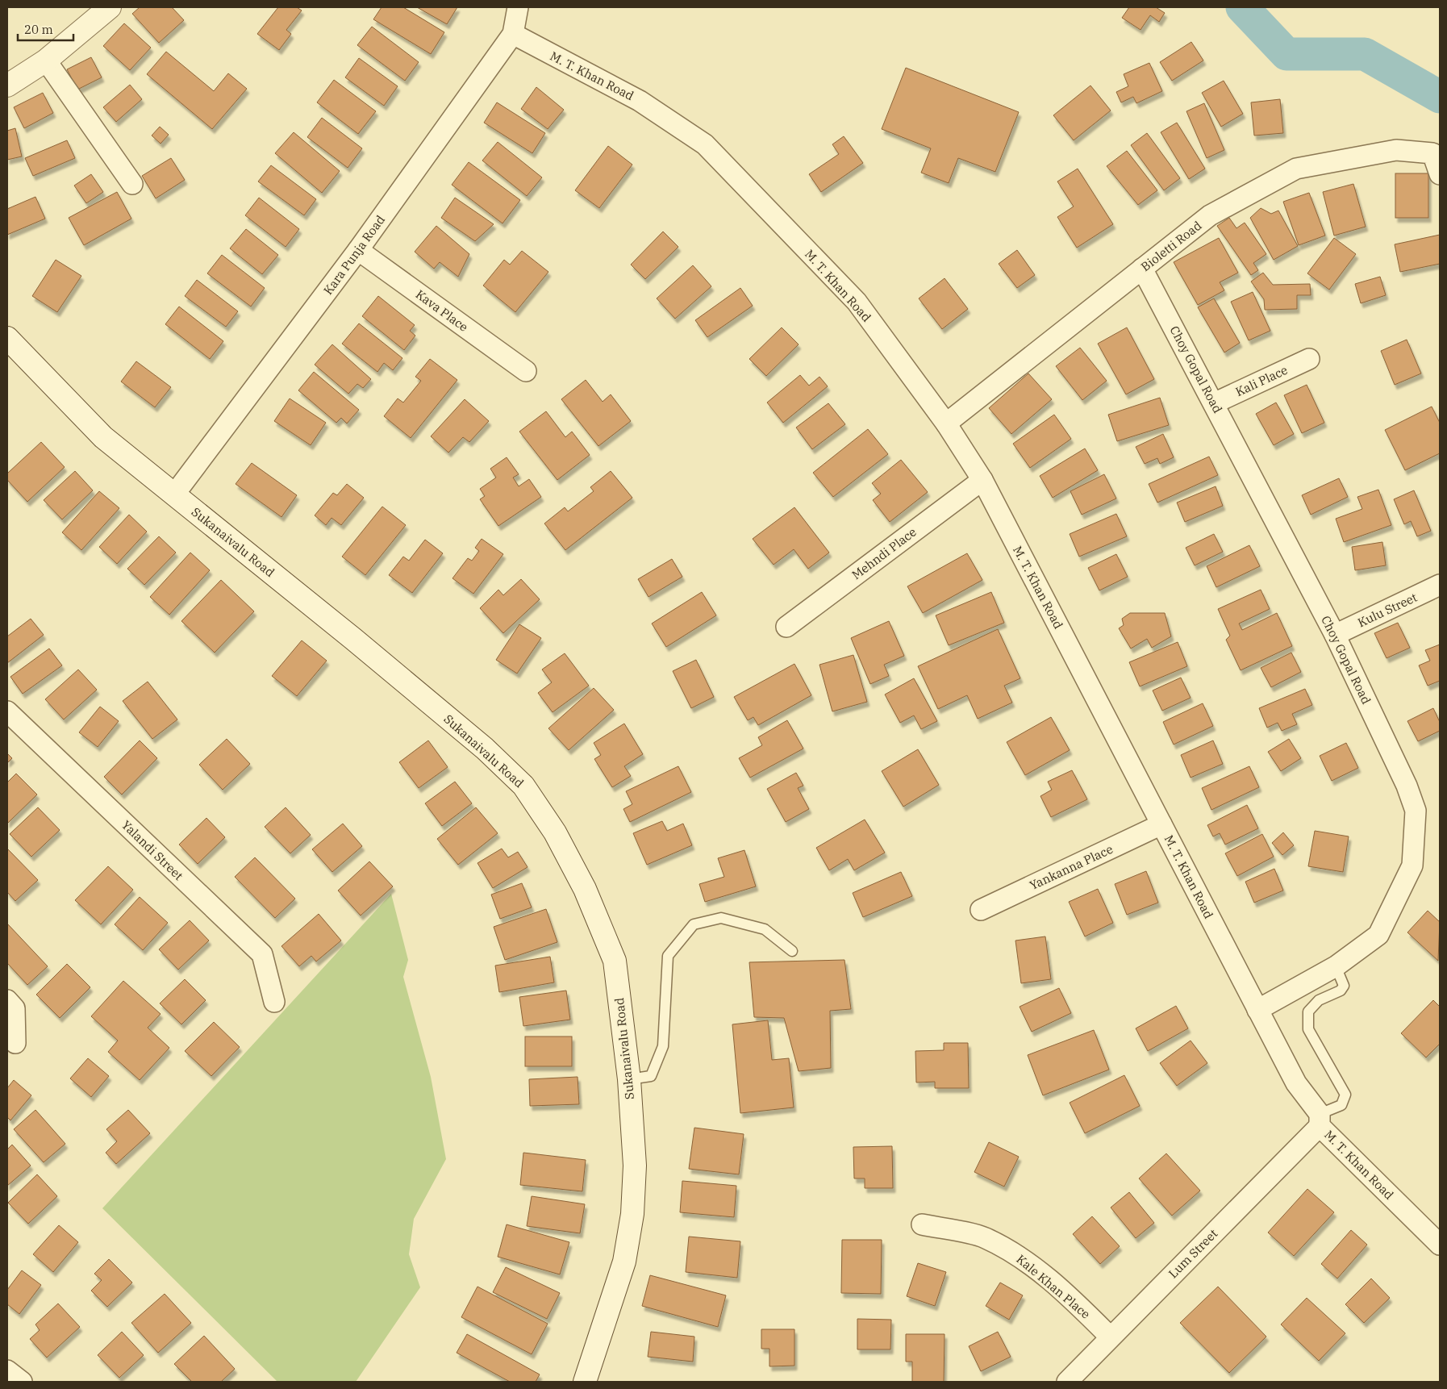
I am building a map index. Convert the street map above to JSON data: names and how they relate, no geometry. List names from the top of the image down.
{
  "streets": {
    "main road": ["Sukanaivalu Road"],
    "street": [
      "M. T. Khan Road",
      "Bioletti Road",
      "Kara Punja Road",
      "Kava Place",
      "Choy Gopal Road",
      "Kali Place",
      "Mehndi Place",
      "Kulu Street",
      "Yalandi Street",
      "Yankanna Place",
      "Lum Street",
      "Kale Khan Place"
    ]
  },
  "crossings": [
    ["M. T. Khan Road", "Bioletti Road"],
    ["M. T. Khan Road", "Kara Punja Road"],
    ["M. T. Khan Road", "Choy Gopal Road"],
    ["M. T. Khan Road", "Mehndi Place"],
    ["M. T. Khan Road", "Yankanna Place"],
    ["M. T. Khan Road", "Lum Street"],
    ["Bioletti Road", "Choy Gopal Road"],
    ["Kara Punja Road", "Kava Place"],
    ["Kara Punja Road", "Sukanaivalu Road"],
    ["Choy Gopal Road", "Kali Place"],
    ["Choy Gopal Road", "Kulu Street"],
    ["Lum Street", "Kale Khan Place"]
  ],
  "scale_bar": "20 m"
}
